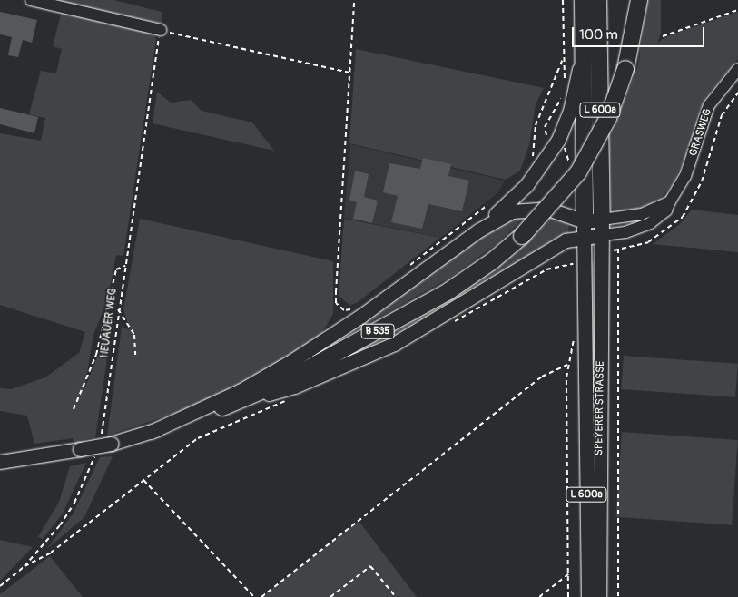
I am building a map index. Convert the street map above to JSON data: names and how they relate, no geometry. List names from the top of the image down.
{
  "streets": {
    "highway": ["L 600a", "B 535"],
    "main road": ["SPEYERER STRASSE"],
    "street": ["GRASWEG"],
    "path": ["HEUAUER WEG"]
  },
  "crossings": [
    ["L 600a", "GRASWEG"],
    ["L 600a", "B 535"],
    ["L 600a", "SPEYERER STRASSE"],
    ["GRASWEG", "SPEYERER STRASSE"],
    ["HEUAUER WEG", "B 535"]
  ],
  "scale_bar": "100 m"
}
